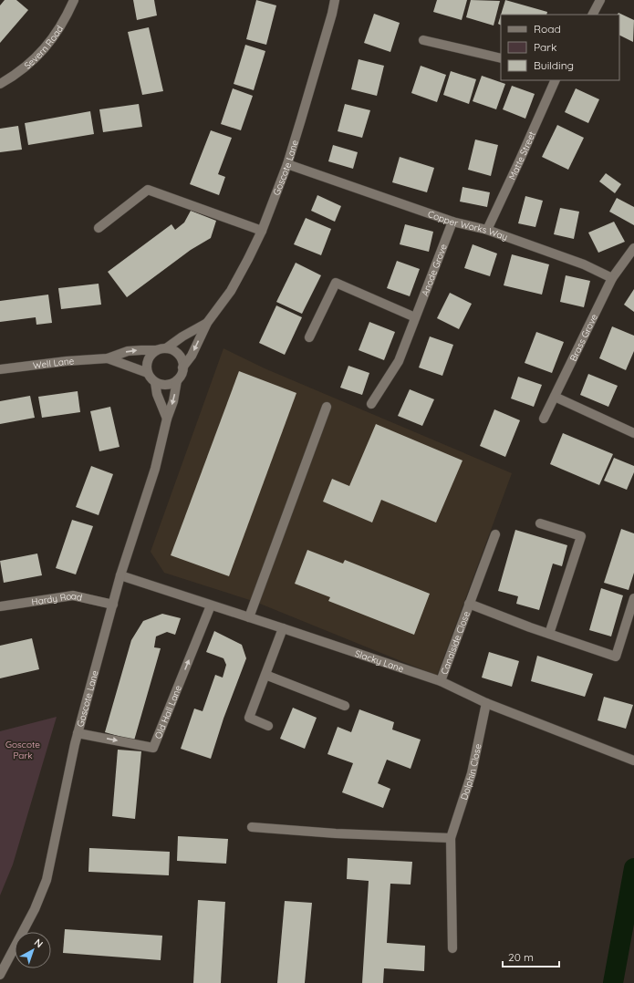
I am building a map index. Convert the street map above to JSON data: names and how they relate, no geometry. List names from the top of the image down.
{
  "streets": {
    "street": [
      "Severn Road",
      "Matte Street",
      "Goscote Lane",
      "Copper Works Way",
      "Anode Grove",
      "Brass Grove",
      "Well Lane",
      "Hardy Road",
      "Canalside Close",
      "Slacky Lane",
      "Old Hall Lane",
      "Dolphin Close"
    ]
  },
  "crossings": [
    ["Matte Street", "Copper Works Way"],
    ["Goscote Lane", "Copper Works Way"],
    ["Goscote Lane", "Well Lane"],
    ["Goscote Lane", "Hardy Road"],
    ["Goscote Lane", "Slacky Lane"],
    ["Goscote Lane", "Old Hall Lane"],
    ["Copper Works Way", "Anode Grove"],
    ["Copper Works Way", "Brass Grove"],
    ["Canalside Close", "Slacky Lane"],
    ["Slacky Lane", "Old Hall Lane"],
    ["Slacky Lane", "Dolphin Close"]
  ],
  "one_way": ["Old Hall Lane"],
  "parks": ["Goscote Park"],
  "legend": ["Road", "Park", "Building"],
  "scale_bar": "20 m",
  "north": "top right"
}
